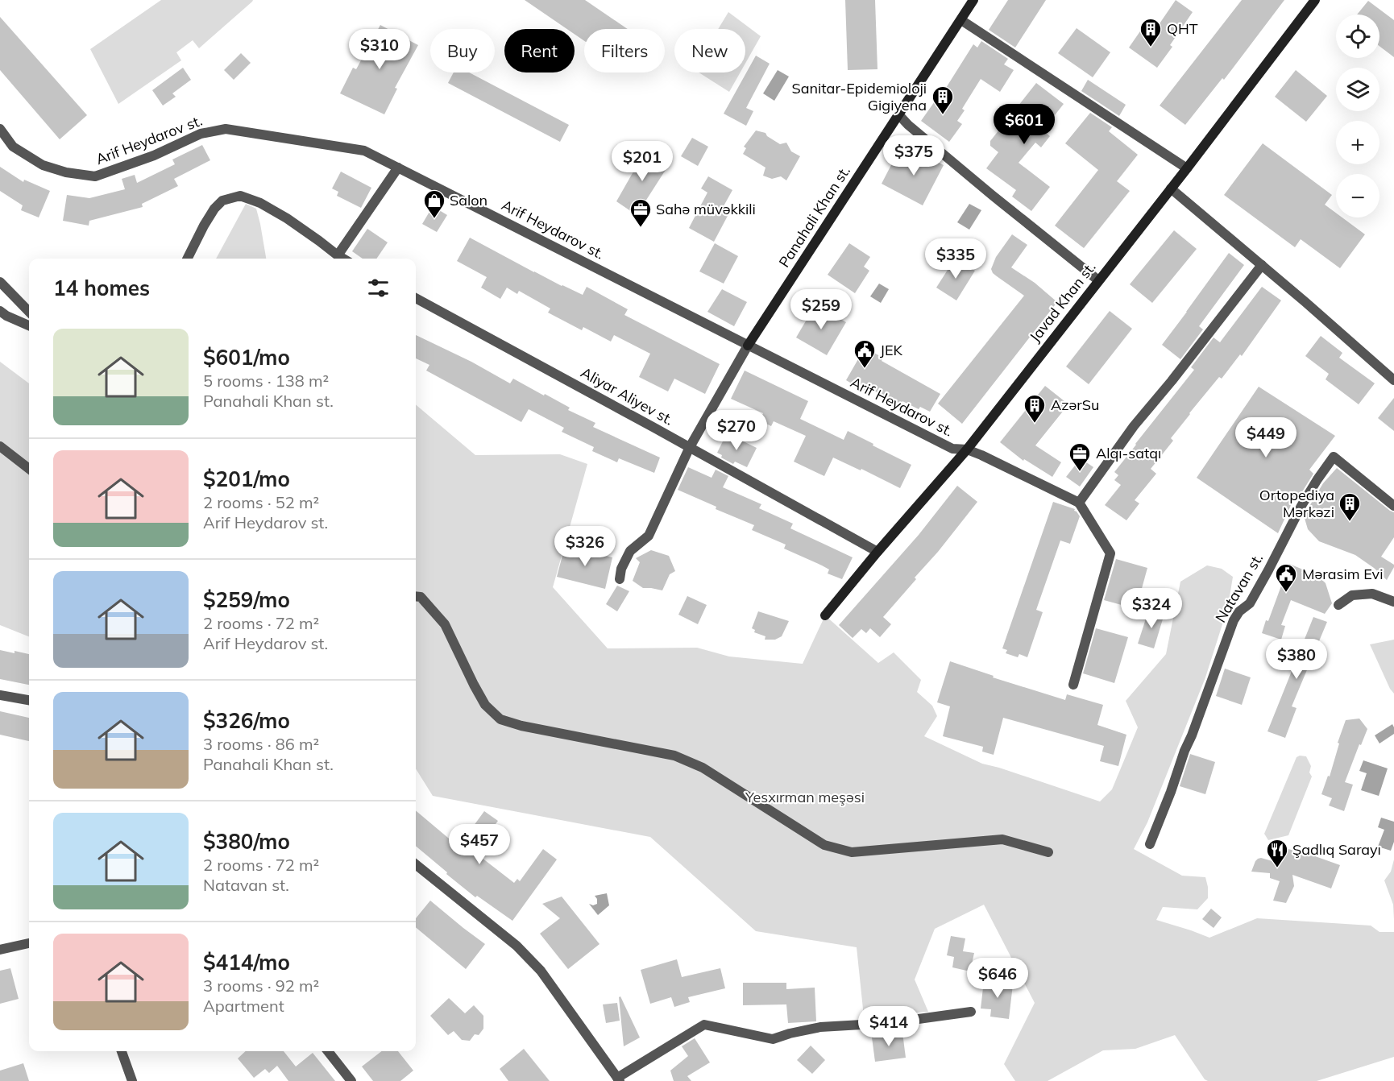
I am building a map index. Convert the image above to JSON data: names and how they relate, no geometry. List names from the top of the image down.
{
  "streets": {
    "street": [
      "Arif Heydarov st.",
      "Panahali Khan st.",
      "Javad Khan st.",
      "Aliyar Aliyev st.",
      "Natavan st."
    ]
  },
  "crossings": [
    ["Arif Heydarov st.", "Panahali Khan st."],
    ["Arif Heydarov st.", "Javad Khan st."],
    ["Panahali Khan st.", "Aliyar Aliyev st."],
    ["Javad Khan st.", "Aliyar Aliyev st."]
  ],
  "parks": ["Yesxırman meşəsi"],
  "places": {
    "building": [
      "QHT",
      "Sanitar-Epidemioloji Gigiyena",
      "AzərSu",
      "Ortopediya Mərkəzi"
    ],
    "shop": ["Salon"],
    "office": ["Sahə müvəkkili", "Alqı-satqı"],
    "public building": ["JEK", "Mərasim Evi"],
    "restaurant": ["Şadlıq Sarayı"]
  },
  "page": {
    "map_buttons": ["+", "−"],
    "price": [
      "$310",
      "$601",
      "$375",
      "$201",
      "$335",
      "$259",
      "$270",
      "$449",
      "$326",
      "$324",
      "$380",
      "$457",
      "$646",
      "$414"
    ],
    "chip": [
      "Buy",
      "Rent",
      "Filters",
      "New"
    ],
    "heading": "14 homes",
    "list": [
      {
        "name": "$601/mo",
        "note": "5 rooms · 138 m² · Panahali Khan st."
      },
      {
        "name": "$201/mo",
        "note": "2 rooms · 52 m² · Arif Heydarov st."
      },
      {
        "name": "$259/mo",
        "note": "2 rooms · 72 m² · Arif Heydarov st."
      },
      {
        "name": "$326/mo",
        "note": "3 rooms · 86 m² · Panahali Khan st."
      },
      {
        "name": "$380/mo",
        "note": "2 rooms · 72 m² · Natavan st."
      },
      {
        "name": "$414/mo",
        "note": "3 rooms · 92 m² · Apartment"
      }
    ]
  }
}
